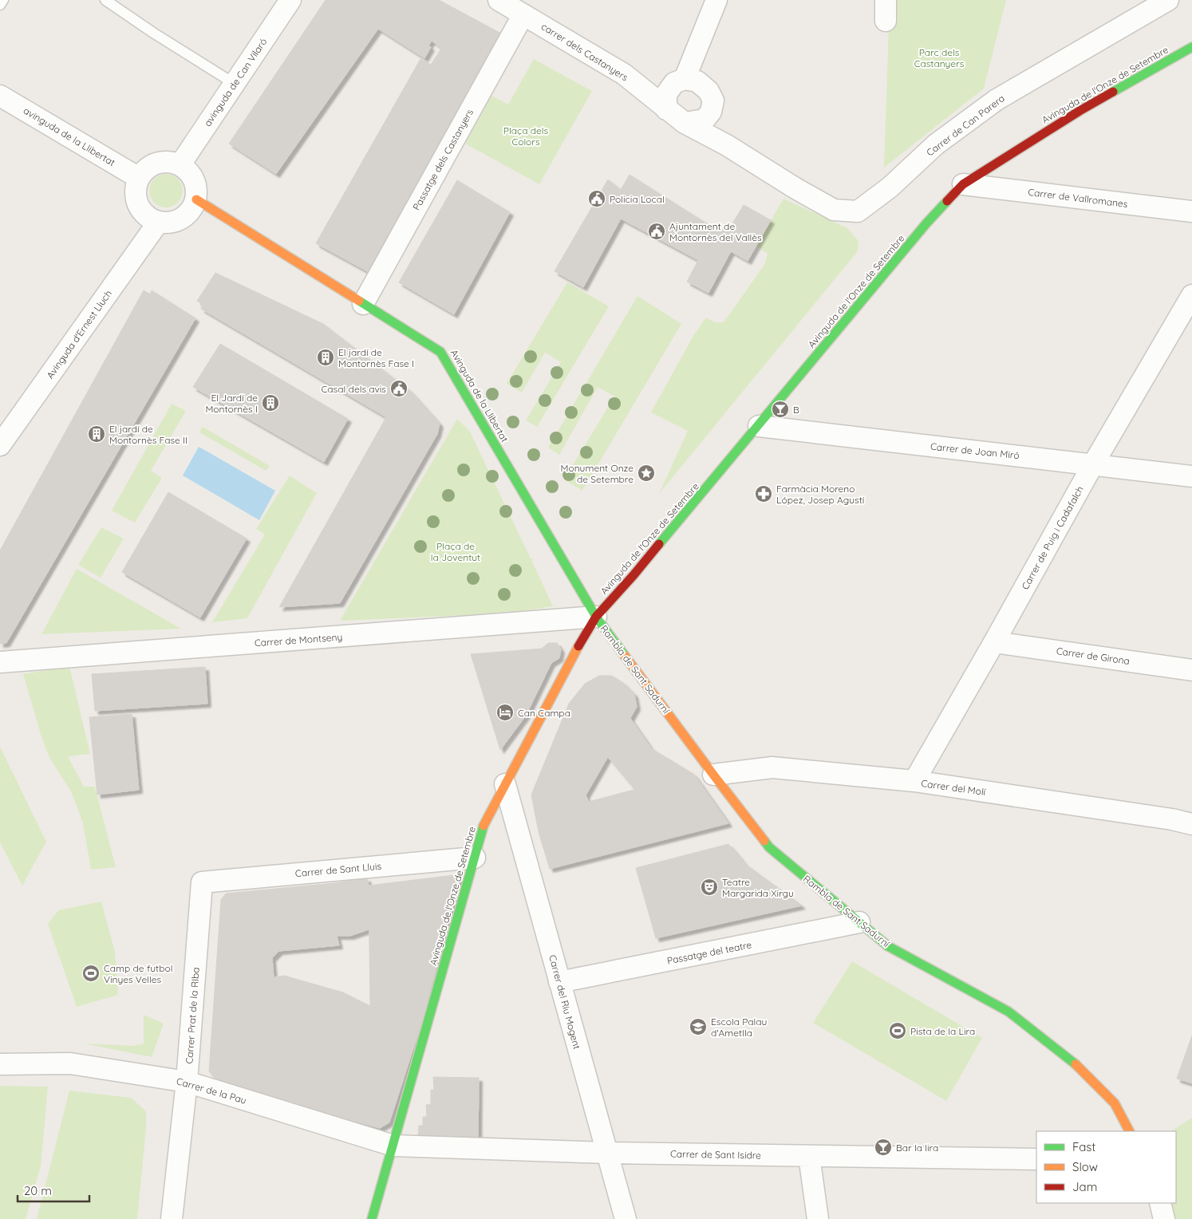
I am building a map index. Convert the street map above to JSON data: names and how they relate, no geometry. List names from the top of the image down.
{
  "streets": {
    "street": [
      "carrer dels Castanyers",
      "avinguda de Can Vilaró",
      "Avinguda de l'Onze de Setembre",
      "Carrer de Can Parera",
      "avinguda de la Llibertat",
      "Passatge dels Castanyers",
      "Carrer de Vallromanes",
      "Avinguda d'Ernest Lluch",
      "Avinguda de la Llibertat",
      "Carrer de Joan Miró",
      "Carrer de Puig i Cadafalch",
      "Carrer de Montseny",
      "Carrer de Girona",
      "Rambla de Sant Sadurní",
      "Carrer del Molí",
      "Carrer de Sant Lluis",
      "Passatge del teatre",
      "Carrer del Riu Mogent",
      "Carrer Prat de la RIba",
      "Carrer de la Pau",
      "Carrer de Sant Isidre"
    ]
  },
  "crossings": [
    ["carrer dels Castanyers", "Carrer de Can Parera"],
    ["carrer dels Castanyers", "Passatge dels Castanyers"],
    ["avinguda de Can Vilaró", "avinguda de la Llibertat"],
    ["avinguda de Can Vilaró", "Avinguda d'Ernest Lluch"],
    ["avinguda de Can Vilaró", "Avinguda de la Llibertat"],
    ["Avinguda de l'Onze de Setembre", "Carrer de Vallromanes"],
    ["Avinguda de l'Onze de Setembre", "Avinguda de la Llibertat"],
    ["Avinguda de l'Onze de Setembre", "Carrer de Joan Miró"],
    ["Avinguda de l'Onze de Setembre", "Carrer de Montseny"],
    ["Avinguda de l'Onze de Setembre", "Rambla de Sant Sadurní"],
    ["Avinguda de l'Onze de Setembre", "Carrer de Sant Lluis"],
    ["Avinguda de l'Onze de Setembre", "Carrer del Riu Mogent"],
    ["Avinguda de l'Onze de Setembre", "Carrer de la Pau"],
    ["Avinguda de l'Onze de Setembre", "Carrer de Sant Isidre"],
    ["avinguda de la Llibertat", "Avinguda d'Ernest Lluch"],
    ["avinguda de la Llibertat", "Avinguda de la Llibertat"],
    ["Passatge dels Castanyers", "Avinguda de la Llibertat"],
    ["Avinguda d'Ernest Lluch", "Avinguda de la Llibertat"],
    ["Avinguda de la Llibertat", "Carrer de Montseny"],
    ["Avinguda de la Llibertat", "Rambla de Sant Sadurní"],
    ["Carrer de Joan Miró", "Carrer de Puig i Cadafalch"],
    ["Carrer de Puig i Cadafalch", "Carrer de Girona"],
    ["Carrer de Puig i Cadafalch", "Carrer del Molí"],
    ["Carrer de Montseny", "Rambla de Sant Sadurní"],
    ["Rambla de Sant Sadurní", "Carrer del Molí"],
    ["Rambla de Sant Sadurní", "Passatge del teatre"],
    ["Carrer de Sant Lluis", "Carrer Prat de la RIba"],
    ["Passatge del teatre", "Carrer del Riu Mogent"],
    ["Carrer del Riu Mogent", "Carrer de Sant Isidre"],
    ["Carrer Prat de la RIba", "Carrer de la Pau"],
    ["Carrer de la Pau", "Carrer de Sant Isidre"]
  ],
  "parks": ["Parc dels Castanyers", "Plaça dels Colors", "Plaça de la Joventut"],
  "places": {
    "public building": ["Policia Local", "Ajuntament de Montornès del Vallès", "Casal dels avis"],
    "building": ["El jardí de Montornès Fase I", "El Jardí de Montornès I", "El jardí de Montornès Fase II"],
    "bar": ["B", "Bar la lira"],
    "place": ["Monument Onze de Setembre"],
    "pharmacy": ["Farmàcia Moreno López, Josep Agustí"],
    "hotel": ["Can Campa"],
    "theatre": ["Teatre Margarida Xirgu"],
    "sports": ["Camp de futbol Vinyes Velles", "Pista de la Lira"],
    "school or university": ["Escola Palau d'Ametlla"]
  },
  "legend": ["Fast", "Slow", "Jam"],
  "scale_bar": "20 m"
}
